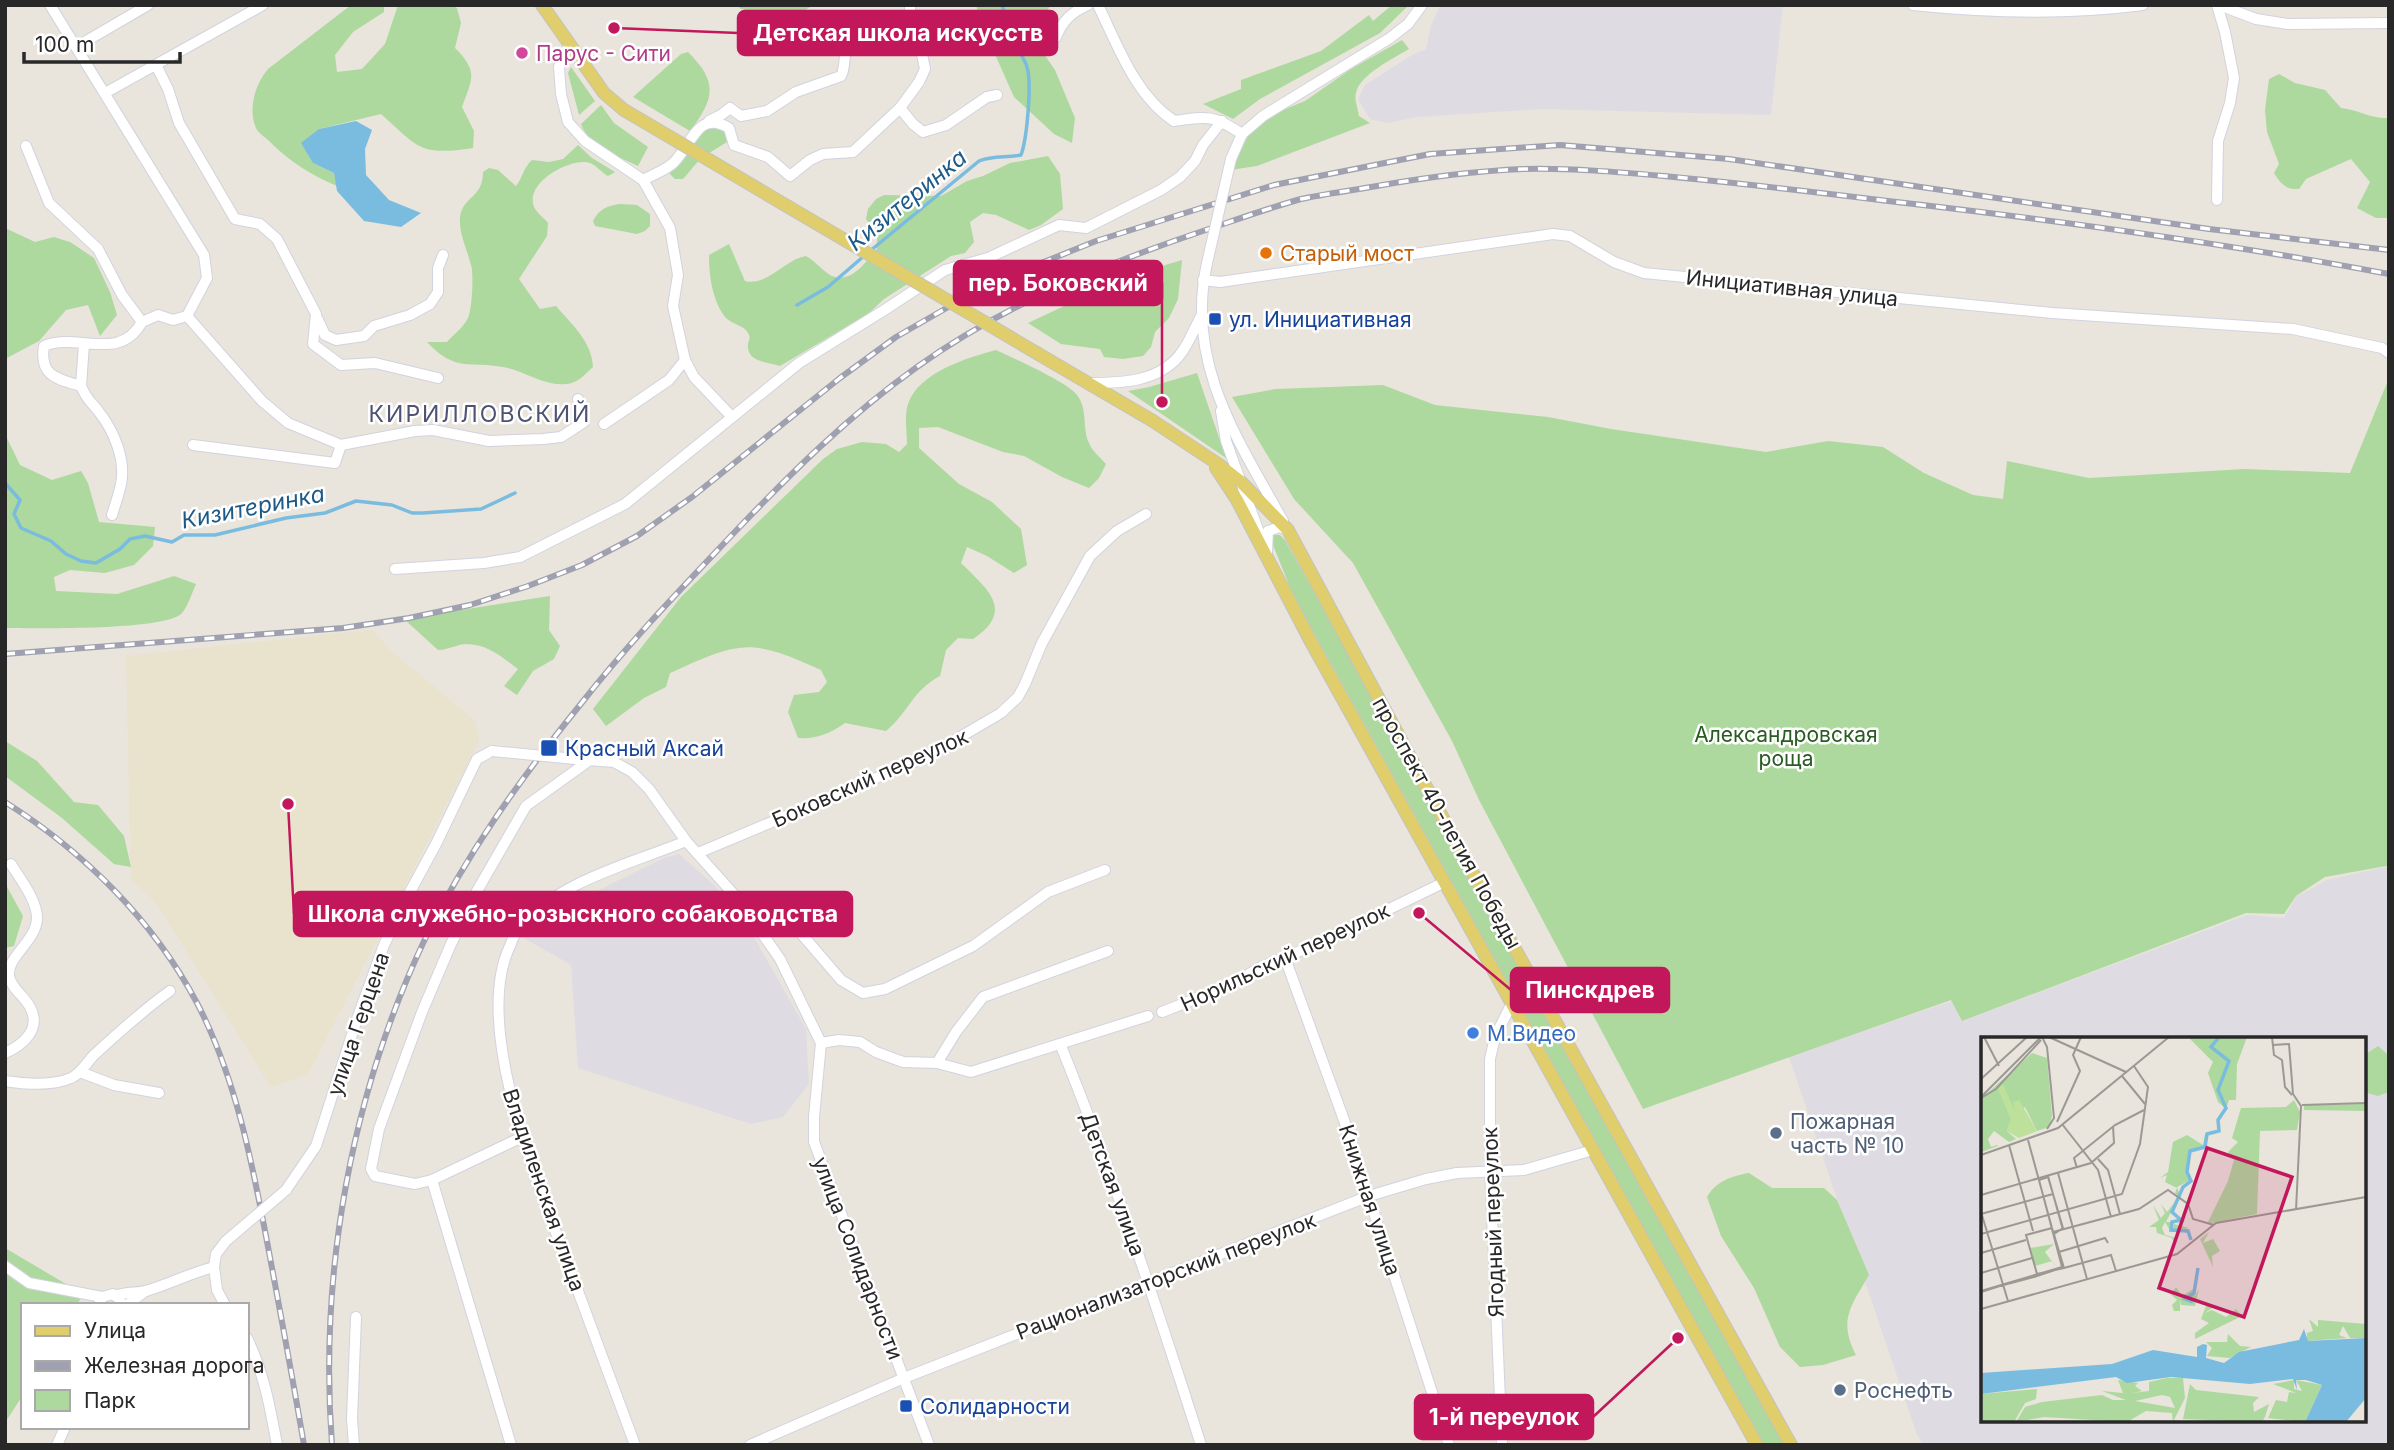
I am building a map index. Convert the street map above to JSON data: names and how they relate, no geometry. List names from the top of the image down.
{
  "streets": {
    "main road": ["проспект 40-летия Победы"],
    "street": [
      "Инициативная улица",
      "Боковский переулок",
      "Норильский переулок",
      "улица Герцена",
      "Детская улица",
      "Владиленская улица",
      "Книжная улица",
      "Ягодный переулок",
      "улица Солидарности",
      "Рационализаторский переулок"
    ]
  },
  "crossings": [
    ["Инициативная улица", "проспект 40-летия Победы"],
    ["проспект 40-летия Победы", "Норильский переулок"],
    ["проспект 40-летия Победы", "Ягодный переулок"],
    ["проспект 40-летия Победы", "Рационализаторский переулок"],
    ["Норильский переулок", "Книжная улица"],
    ["Детская улица", "Рационализаторский переулок"],
    ["Книжная улица", "Рационализаторский переулок"],
    ["Ягодный переулок", "Рационализаторский переулок"],
    ["улица Солидарности", "Рационализаторский переулок"]
  ],
  "districts": ["КИРИЛЛОВСКИЙ"],
  "water": ["Кизитеринка"],
  "parks": ["Александровская роща"],
  "places": {
    "other": [
      "Детская школа искусств",
      "Парус - Сити",
      "Старый мост",
      "пер. Боковский",
      "Школа служебно-розыскного собаководства",
      "Пинскдрев",
      "М.Видео",
      "Пожарная часть № 10",
      "1-й переулок",
      "Роснефть"
    ],
    "transit": ["ул. Инициативная", "Красный Аксай", "Солидарности"]
  },
  "legend": ["Улица", "Железная дорога", "Парк"],
  "scale_bar": "100 m"
}
